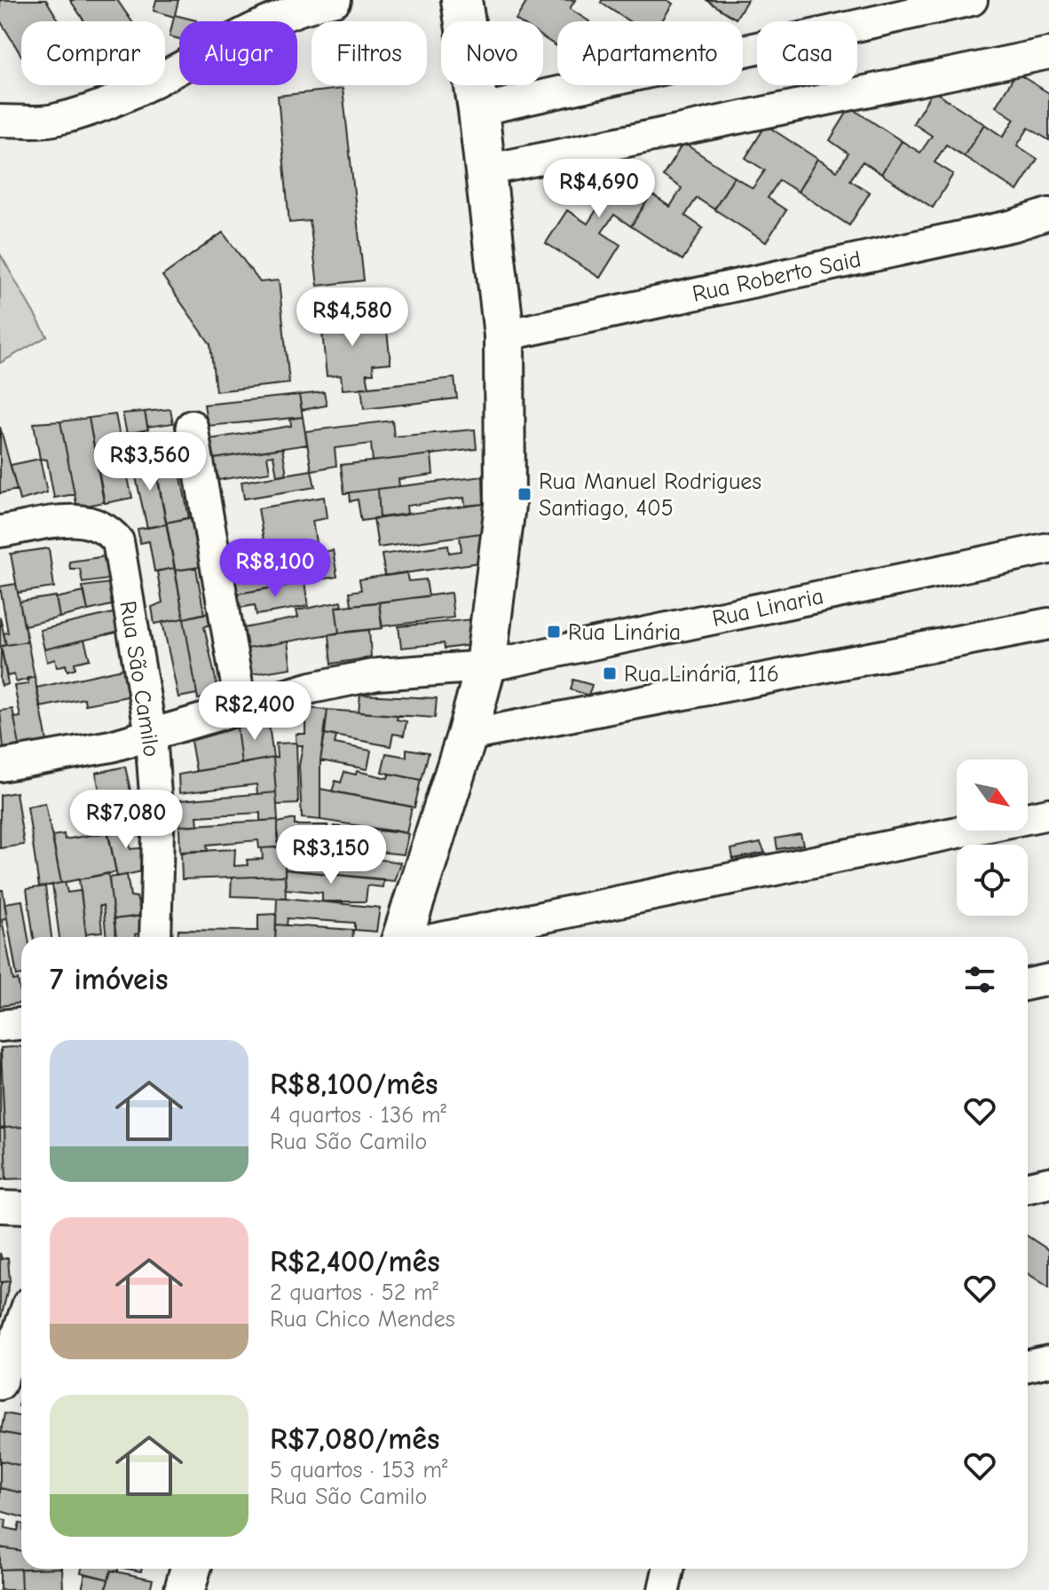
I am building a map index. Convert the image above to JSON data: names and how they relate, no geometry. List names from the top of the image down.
{
  "streets": {
    "street": ["Rua Roberto Said", "Rua Linaria", "Rua São Camilo"]
  },
  "crossings": [
    ["Rua Linaria", "Rua São Camilo"]
  ],
  "places": {
    "transit": ["Rua Manuel Rodrigues Santiago, 405", "Rua Linária", "Rua Linária, 116"]
  },
  "north": "bottom right",
  "page": {
    "chip": [
      "Comprar",
      "Alugar",
      "Filtros",
      "Novo",
      "Apartamento",
      "Casa"
    ],
    "price": [
      "R$4,690",
      "R$4,580",
      "R$3,560",
      "R$8,100",
      "R$2,400",
      "R$7,080",
      "R$3,150"
    ],
    "heading": "7 imóveis",
    "list": [
      {
        "name": "R$8,100/mês",
        "note": "4 quartos · 136 m² · Rua São Camilo"
      },
      {
        "name": "R$2,400/mês",
        "note": "2 quartos · 52 m² · Rua Chico Mendes"
      },
      {
        "name": "R$7,080/mês",
        "note": "5 quartos · 153 m² · Rua São Camilo"
      }
    ]
  }
}
